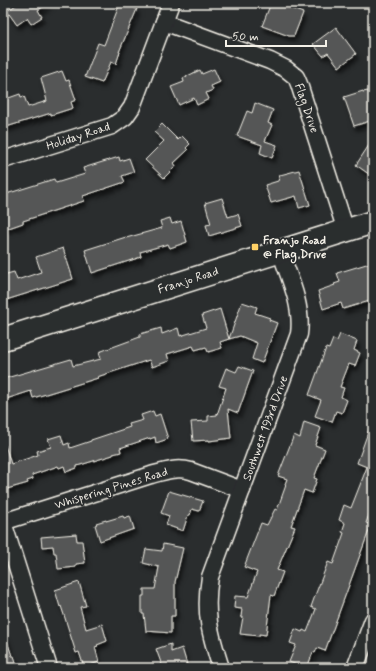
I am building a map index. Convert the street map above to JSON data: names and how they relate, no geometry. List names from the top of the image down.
{
  "streets": {
    "street": [
      "Flag Drive",
      "Holiday Road",
      "Franjo Road",
      "Southwest 193rd Drive",
      "Whispering Pines Road"
    ]
  },
  "crossings": [
    ["Flag Drive", "Holiday Road"],
    ["Flag Drive", "Franjo Road"],
    ["Franjo Road", "Southwest 193rd Drive"],
    ["Southwest 193rd Drive", "Whispering Pines Road"]
  ],
  "places": {
    "transit": ["Franjo Road @ Flag Drive"]
  },
  "scale_bar": "50 m"
}
